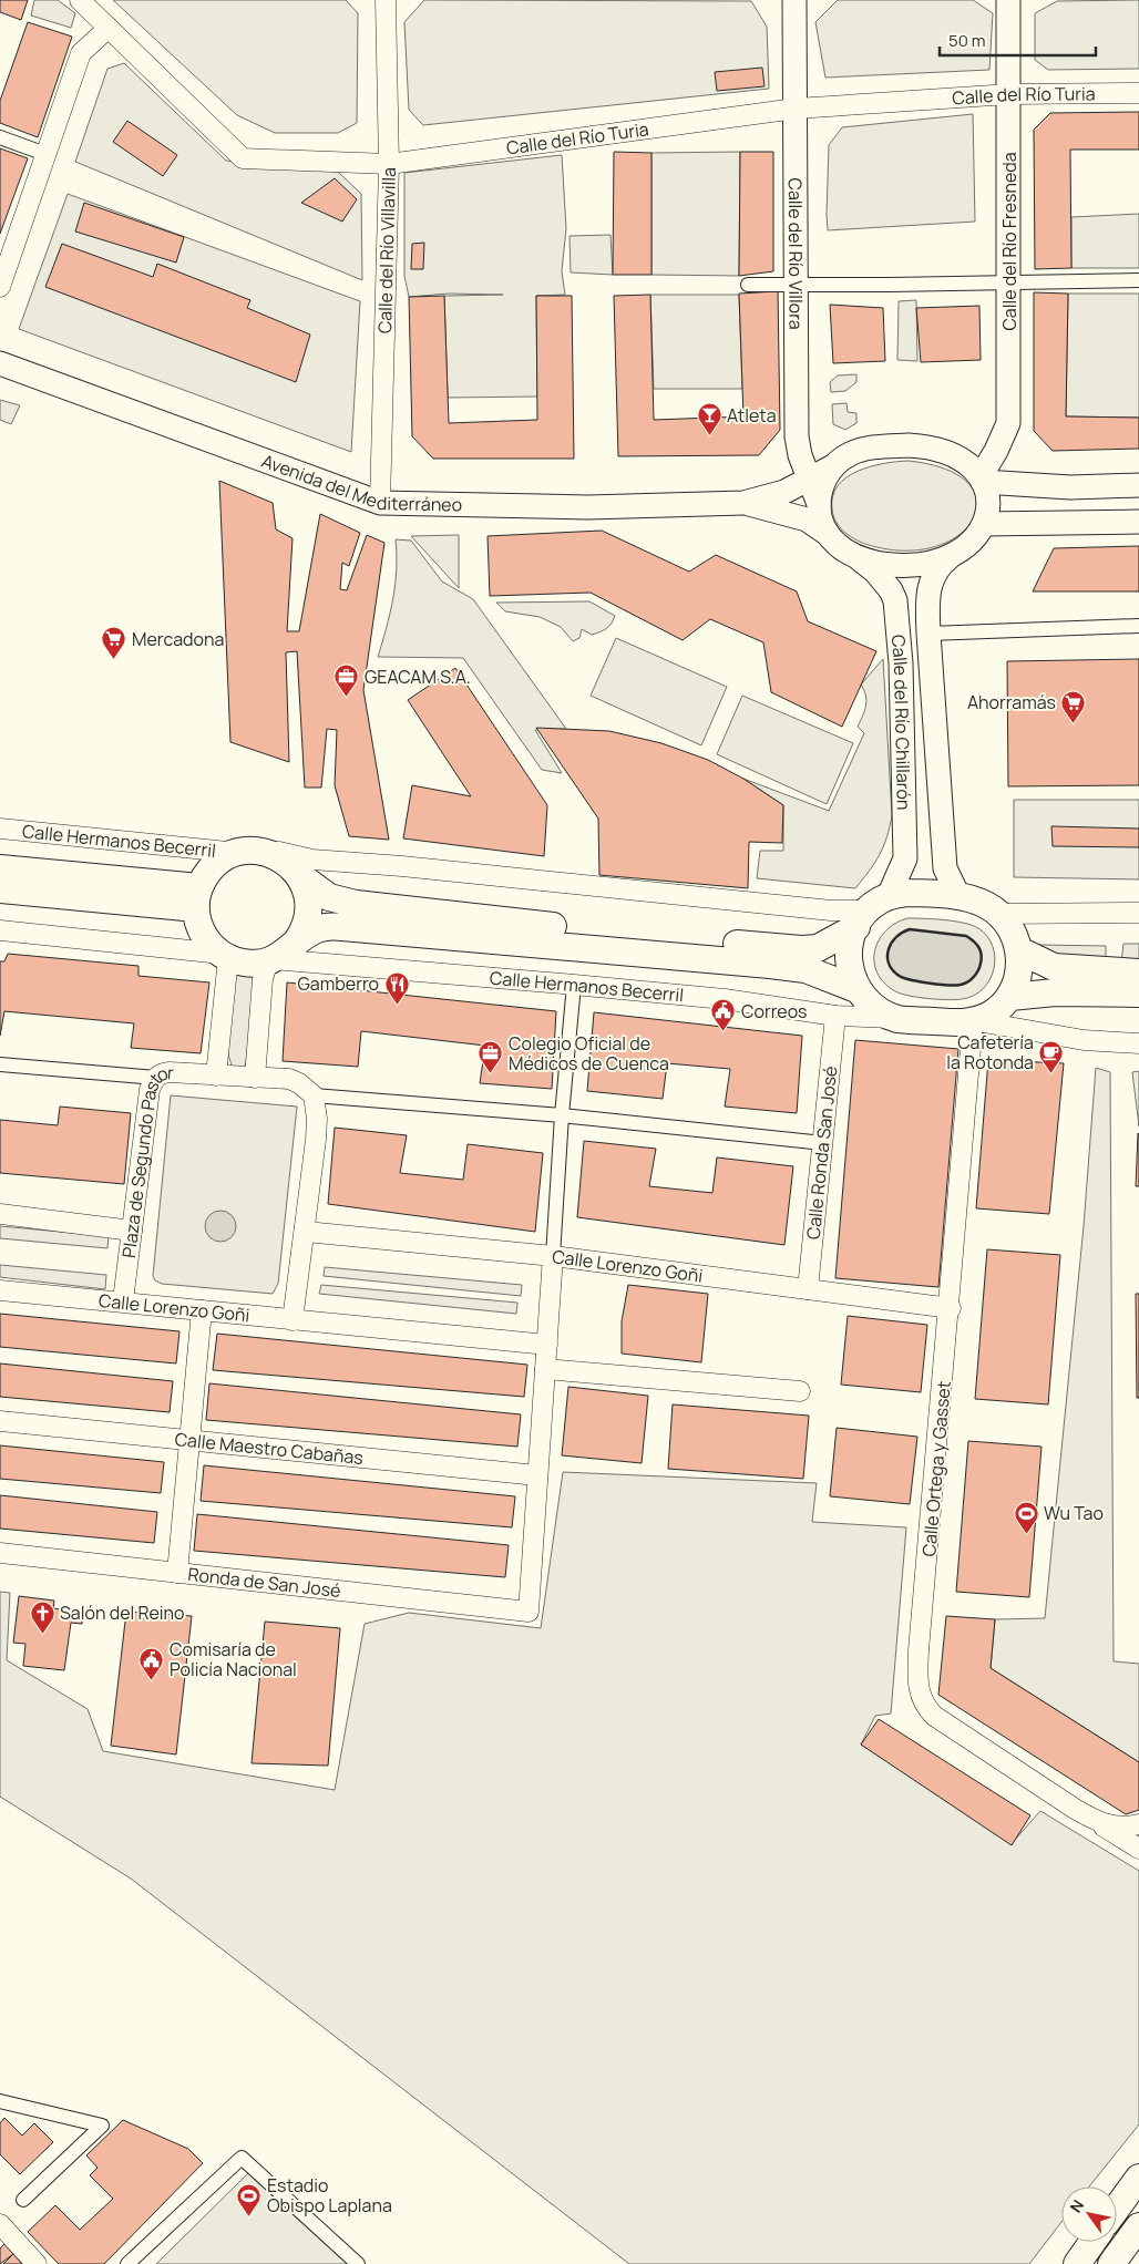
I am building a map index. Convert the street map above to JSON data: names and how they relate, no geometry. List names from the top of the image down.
{
  "streets": {
    "main road": ["Calle Hermanos Becerril"],
    "street": [
      "Calle del Río Turia",
      "Calle del Río Fresneda",
      "Calle del Río Villavilla",
      "Calle del Río Villora",
      "Avenida del Mediterráneo",
      "Calle del Río Chillarón",
      "Calle Ronda San José",
      "Plaza de Segundo Pastor",
      "Calle Lorenzo Goñi",
      "Calle Maestro Cabañas",
      "Calle Ortega y Gasset",
      "Ronda de San José"
    ]
  },
  "crossings": [
    ["Calle del Río Turia", "Calle del Río Fresneda"],
    ["Calle del Río Turia", "Calle del Río Villavilla"],
    ["Calle del Río Turia", "Calle del Río Villora"],
    ["Calle del Río Fresneda", "Calle del Río Villora"],
    ["Calle del Río Fresneda", "Calle del Río Chillarón"],
    ["Calle del Río Villavilla", "Avenida del Mediterráneo"],
    ["Calle del Río Villora", "Calle del Río Chillarón"],
    ["Calle del Río Chillarón", "Calle Hermanos Becerril"],
    ["Calle del Río Chillarón", "Calle Ortega y Gasset"],
    ["Calle Hermanos Becerril", "Calle Ronda San José"],
    ["Calle Hermanos Becerril", "Plaza de Segundo Pastor"],
    ["Calle Hermanos Becerril", "Calle Ortega y Gasset"],
    ["Calle Ronda San José", "Calle Lorenzo Goñi"],
    ["Plaza de Segundo Pastor", "Calle Lorenzo Goñi"],
    ["Calle Lorenzo Goñi", "Calle Ortega y Gasset"],
    ["Calle Maestro Cabañas", "Ronda de San José"]
  ],
  "places": {
    "bar": ["Atleta"],
    "supermarket": ["Mercadona", "Ahorramás"],
    "office": ["GEACAM S.A.", "Colegio Oficial de Médicos de Cuenca"],
    "restaurant": ["Gamberro"],
    "public building": ["Correos", "Comisaría de Policía Nacional"],
    "cafe": ["Cafetería la Rotonda"],
    "sports": ["Wu Tao", "Estadio Obispo Laplana"],
    "church": ["Salón del Reino"]
  },
  "scale_bar": "50 m",
  "north": "top left"
}
